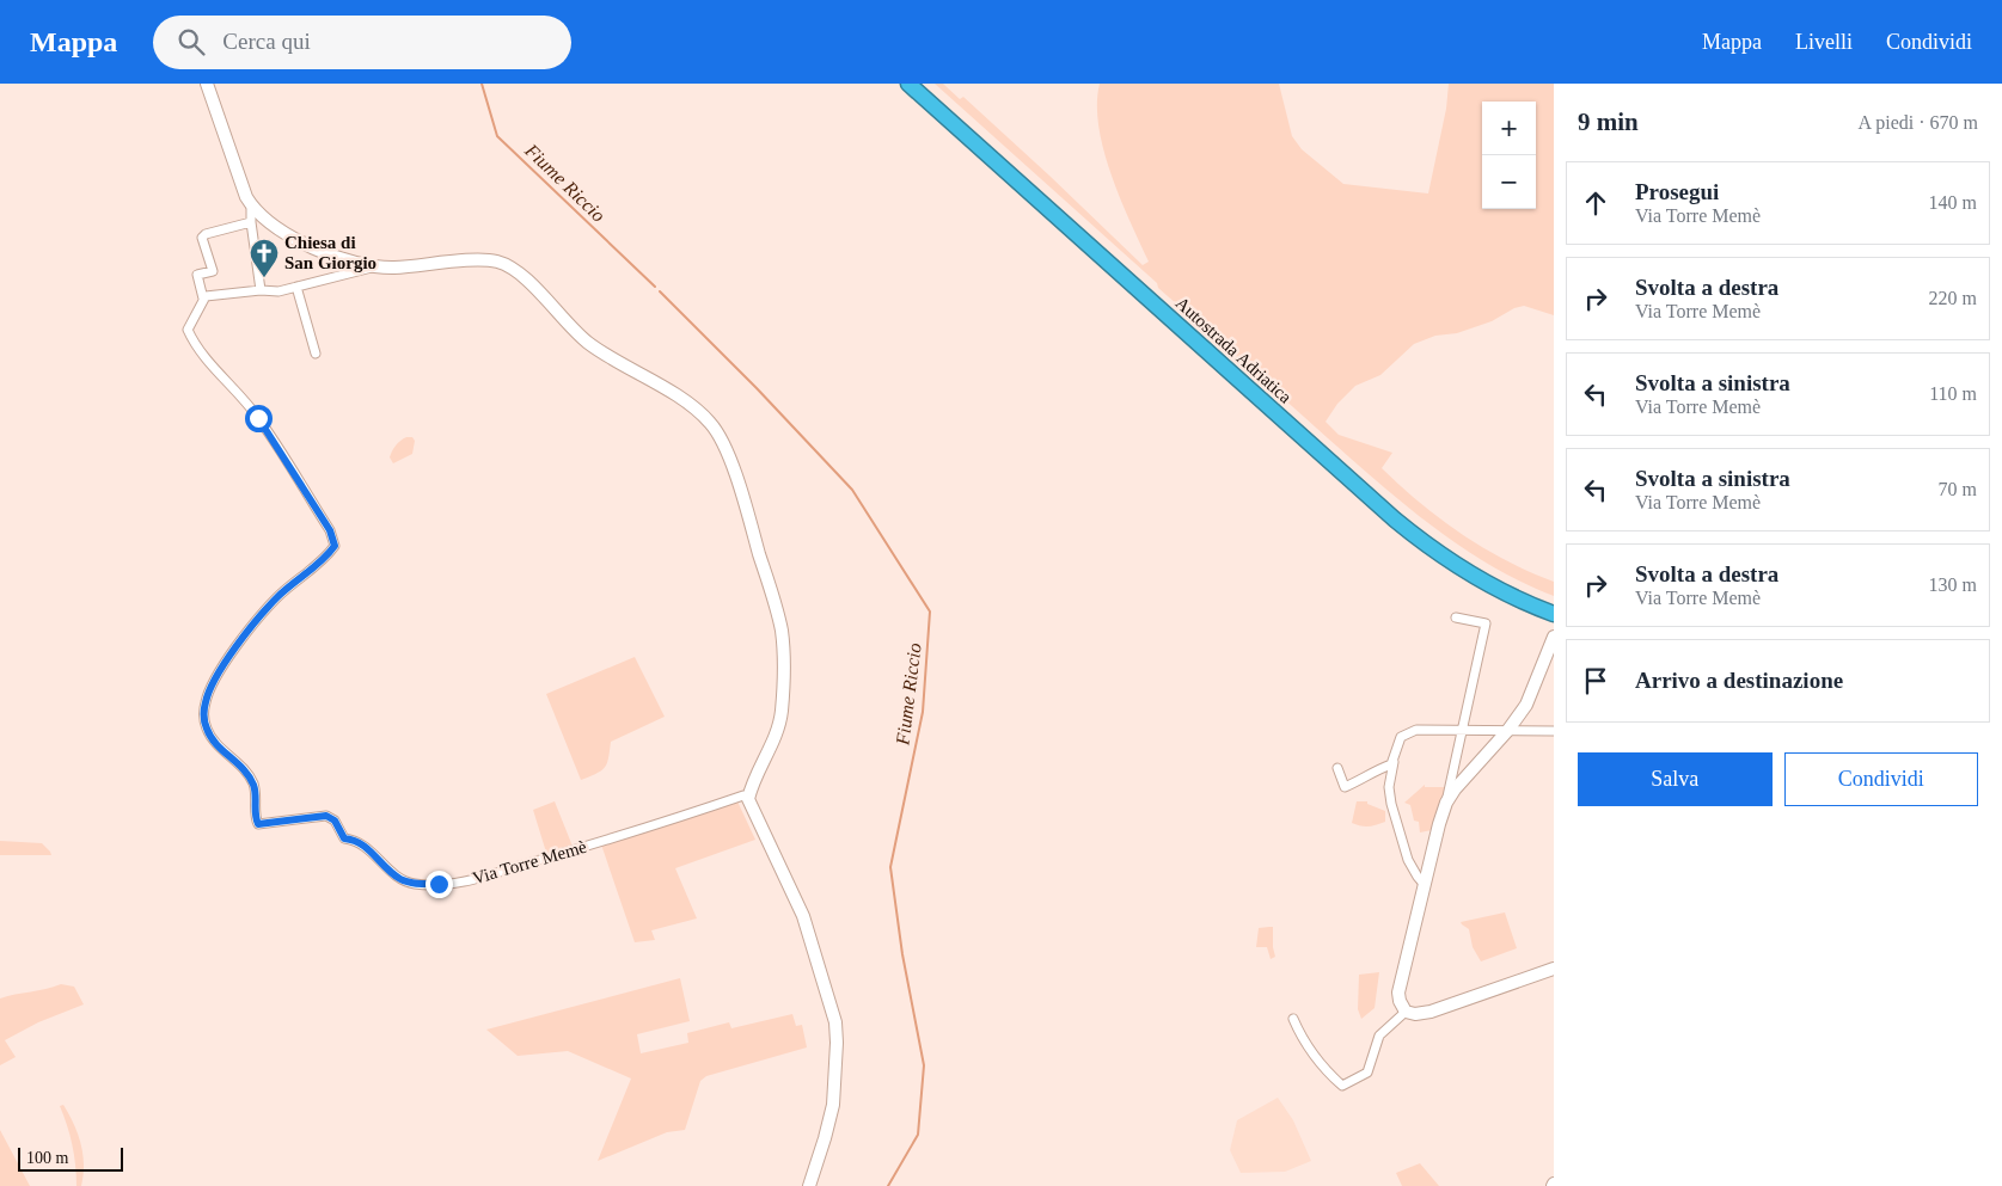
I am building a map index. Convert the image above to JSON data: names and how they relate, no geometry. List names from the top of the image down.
{
  "streets": {
    "highway": ["Autostrada Adriatica"],
    "street": ["Via Torre Memè"]
  },
  "water": ["Fiume Riccio"],
  "places": {
    "church": ["Chiesa di San Giorgio"]
  },
  "scale_bar": "100 m",
  "page": {
    "header": "Mappa",
    "search": "Cerca qui",
    "nav": ["Mappa", "Livelli", "Condividi"],
    "heading": ["9 min", "A piedi · 670 m"],
    "map_buttons": ["+", "−"],
    "list": [
      ["Prosegui", "Via Torre Memè", "140 m"],
      ["Svolta a destra", "Via Torre Memè", "220 m"],
      ["Svolta a sinistra", "Via Torre Memè", "110 m"],
      ["Svolta a sinistra", "Via Torre Memè", "70 m"],
      ["Svolta a destra", "Via Torre Memè", "130 m"],
      "Arrivo a destinazione"
    ],
    "buttons": ["Salva", "Condividi"],
    "scale": "100 m"
  }
}
